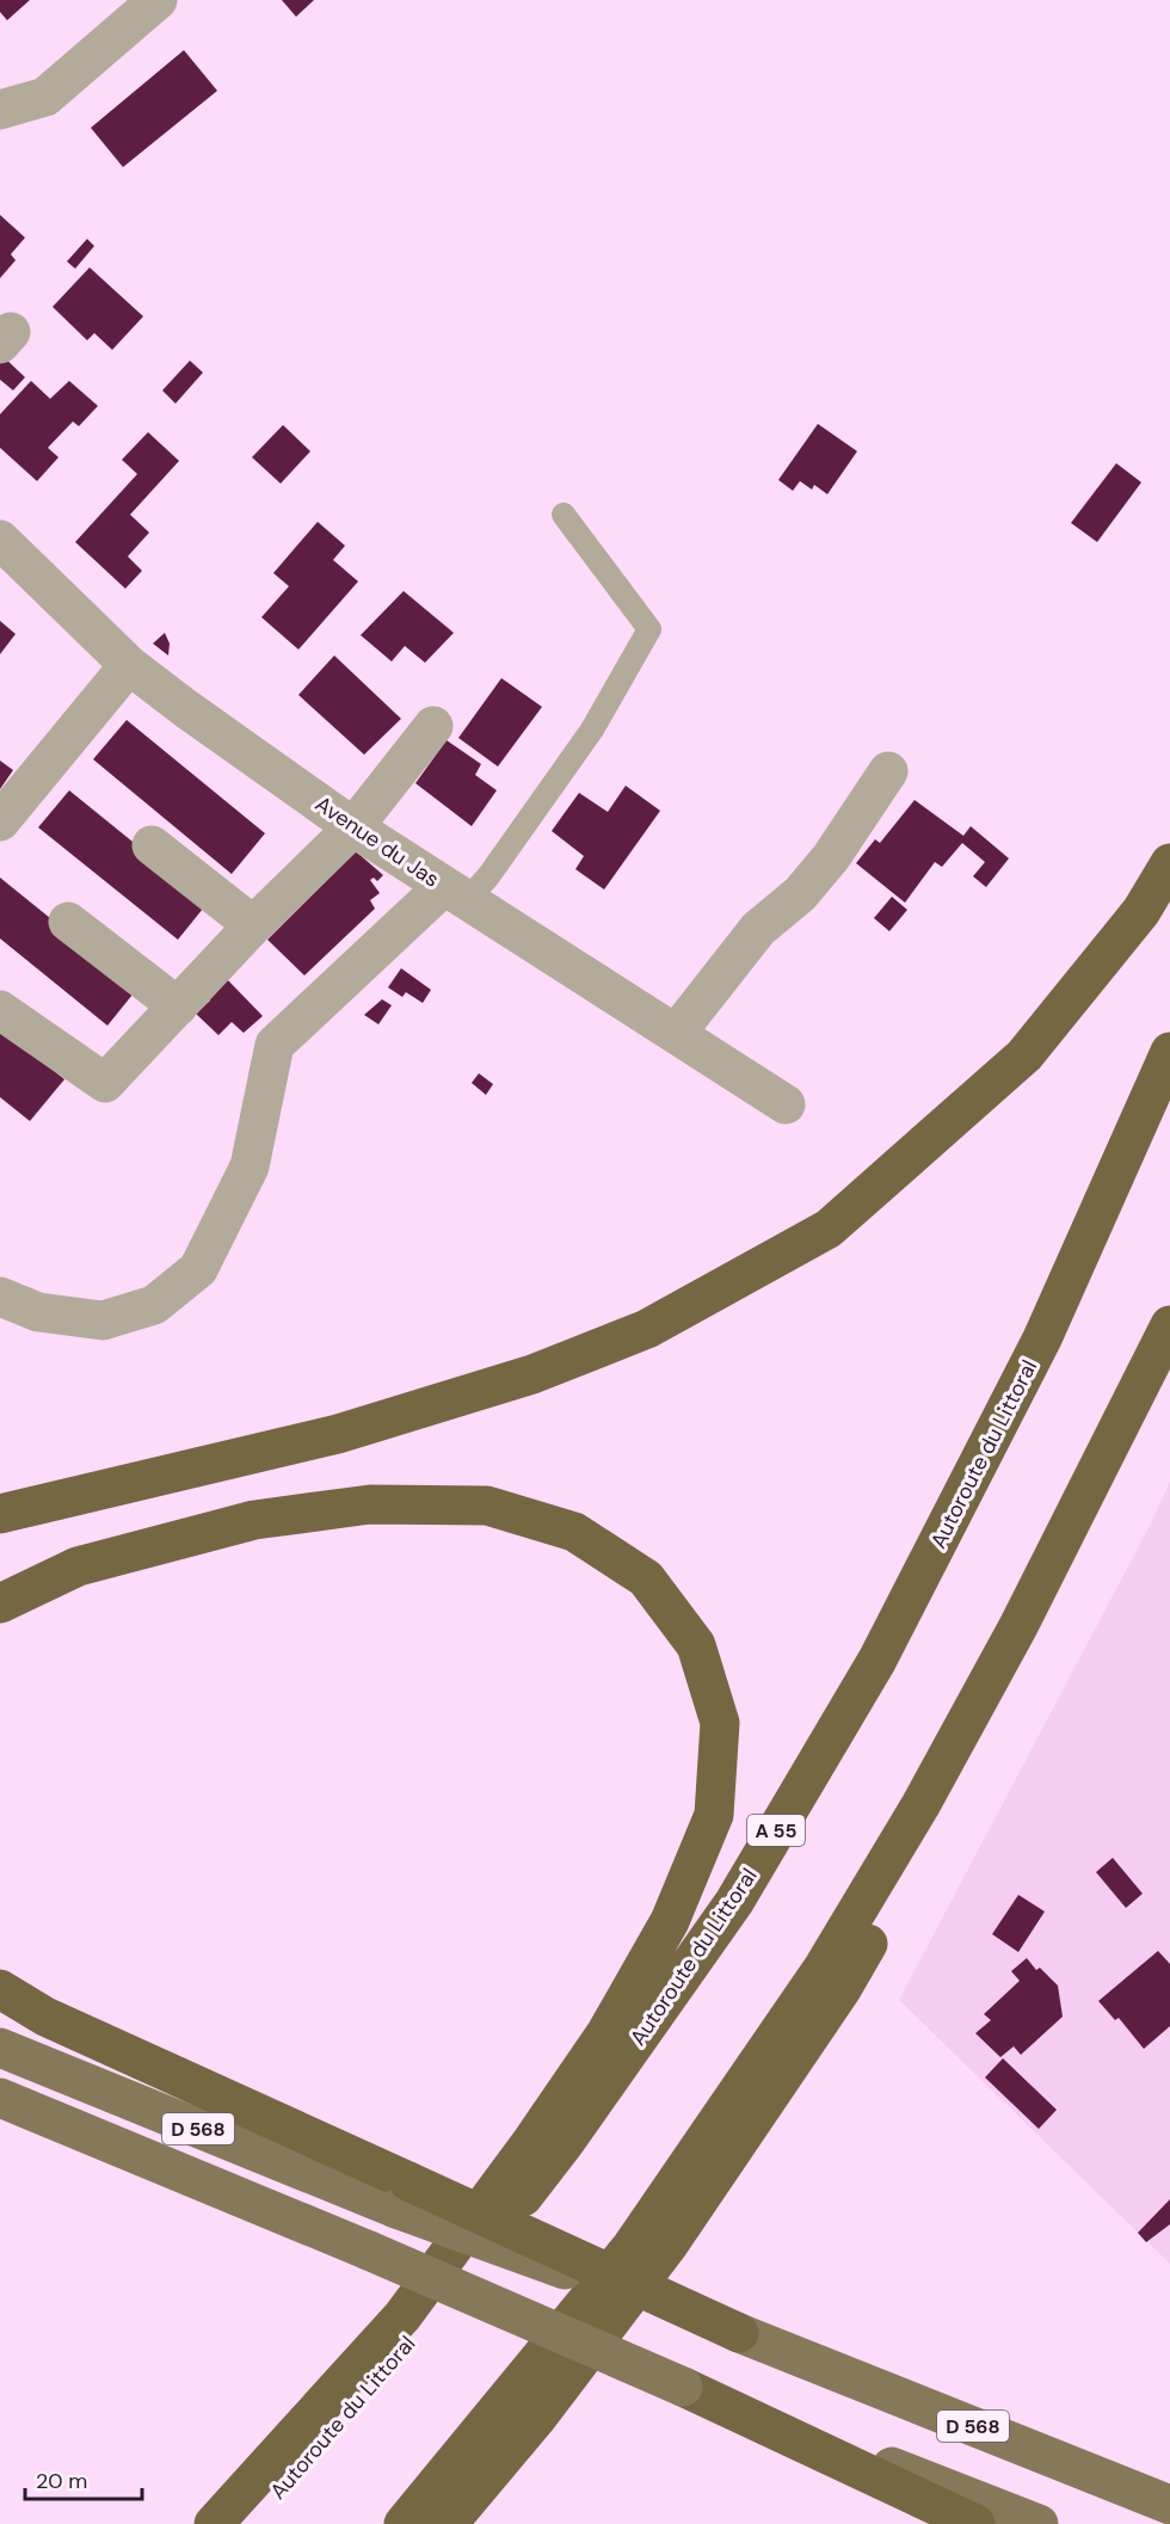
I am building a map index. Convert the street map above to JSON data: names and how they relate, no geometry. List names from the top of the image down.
{
  "streets": {
    "highway": ["Autoroute du Littoral", "A 55"],
    "main road": ["D 568"],
    "street": ["Avenue du Jas"]
  },
  "scale_bar": "20 m"
}
